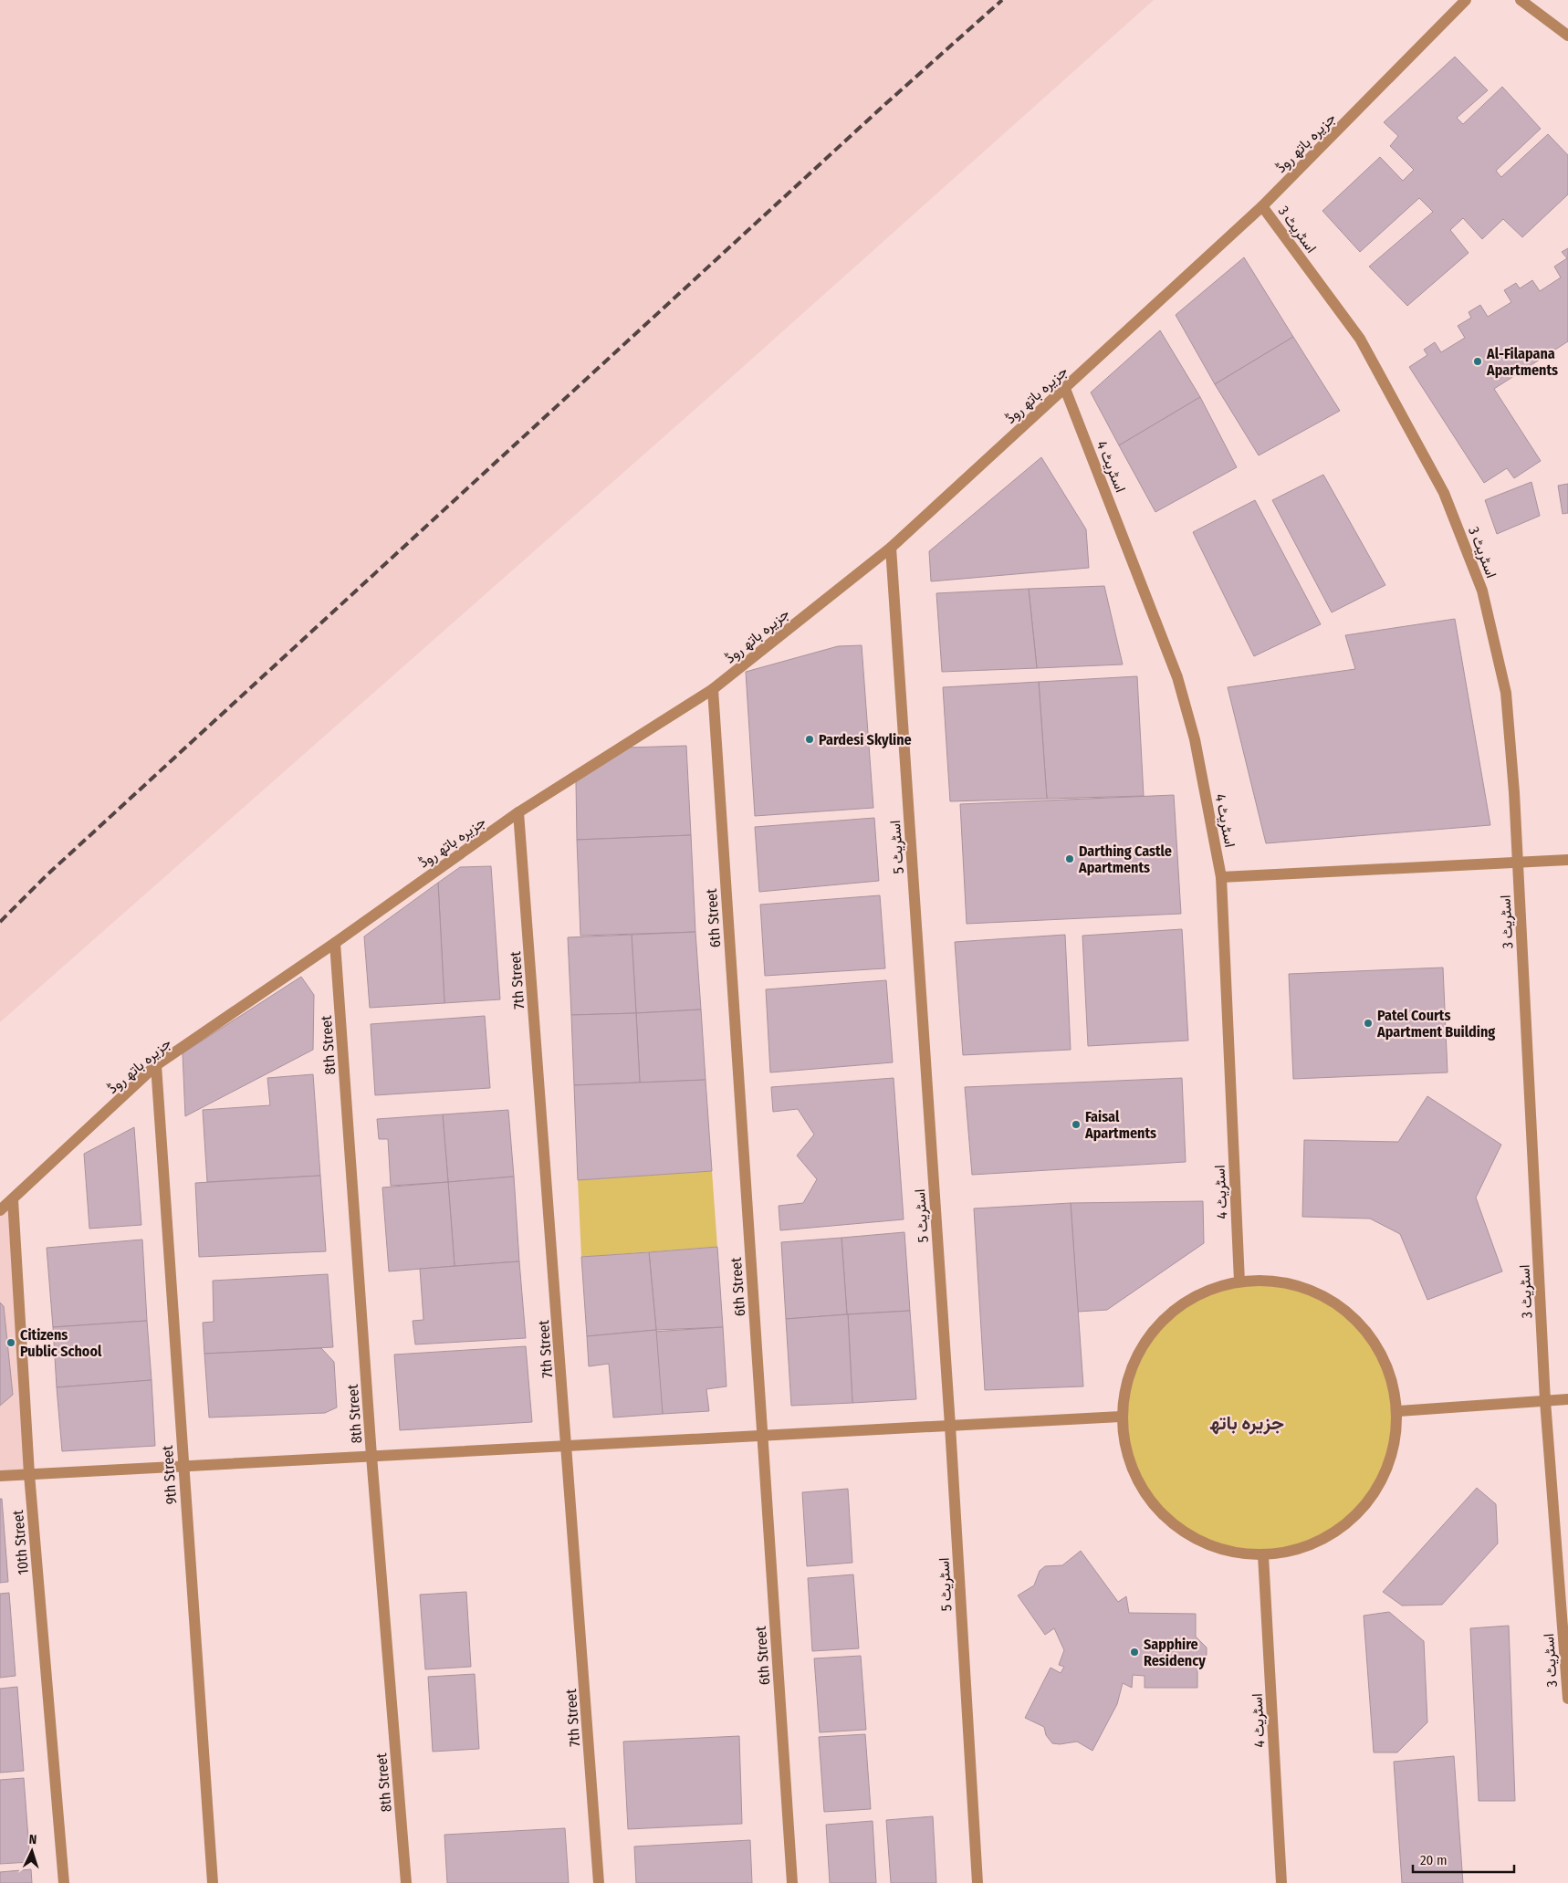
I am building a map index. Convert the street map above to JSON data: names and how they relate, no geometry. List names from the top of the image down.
{
  "streets": {
    "street": [
      "جزیرہ باتھ روڈ",
      "اسٹریٹ 3",
      "اسٹریٹ 4",
      "اسٹریٹ 5",
      "6th Street",
      "7th Street",
      "8th Street",
      "9th Street",
      "10th Street"
    ]
  },
  "crossings": [
    ["جزیرہ باتھ روڈ", "اسٹریٹ 3"],
    ["جزیرہ باتھ روڈ", "اسٹریٹ 4"],
    ["جزیرہ باتھ روڈ", "اسٹریٹ 5"],
    ["جزیرہ باتھ روڈ", "6th Street"],
    ["جزیرہ باتھ روڈ", "7th Street"],
    ["جزیرہ باتھ روڈ", "8th Street"],
    ["جزیرہ باتھ روڈ", "9th Street"],
    ["جزیرہ باتھ روڈ", "10th Street"]
  ],
  "districts": ["جزیرہ باتھ"],
  "places": [
    "Al-Filapana Apartments",
    "Pardesi Skyline",
    "Darthing Castle Apartments",
    "Patel Courts Apartment Building",
    "Faisal Apartments",
    "Citizens Public School",
    "Sapphire Residency"
  ],
  "scale_bar": "20 m",
  "north": "top"
}
